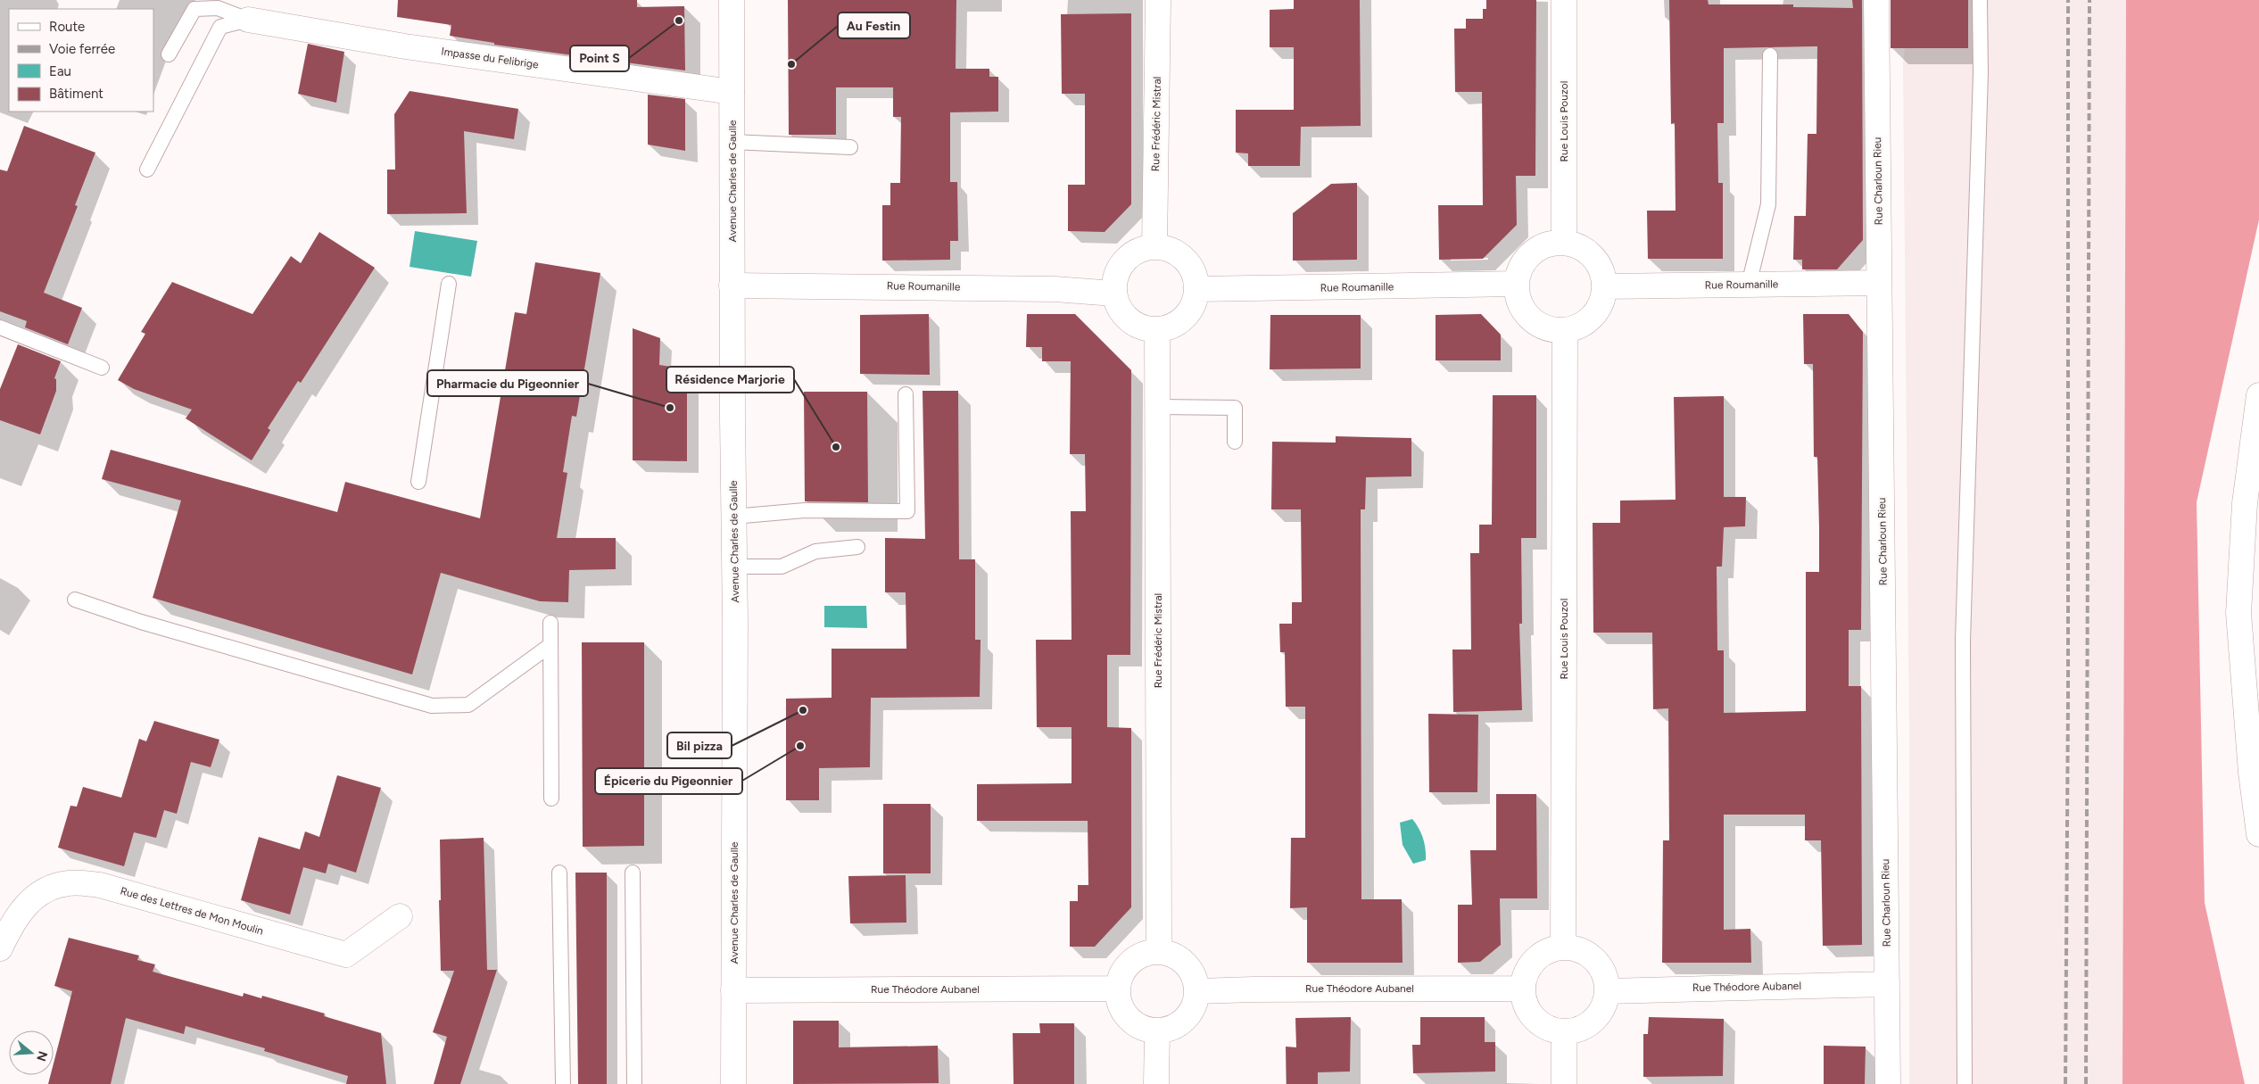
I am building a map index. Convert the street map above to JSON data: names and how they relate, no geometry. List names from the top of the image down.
{
  "streets": {
    "main road": [
      "Impasse du Felibrige",
      "Rue Louis Pouzol",
      "Rue Frédéric Mistral",
      "Avenue Charles de Gaulle",
      "Rue Charloun Rieu",
      "Rue Roumanille",
      "Rue des Lettres de Mon Moulin",
      "Rue Théodore Aubanel"
    ]
  },
  "crossings": [
    ["Impasse du Felibrige", "Avenue Charles de Gaulle"],
    ["Rue Louis Pouzol", "Rue Roumanille"],
    ["Rue Louis Pouzol", "Rue Théodore Aubanel"],
    ["Rue Frédéric Mistral", "Rue Roumanille"],
    ["Rue Frédéric Mistral", "Rue Théodore Aubanel"],
    ["Avenue Charles de Gaulle", "Rue Roumanille"],
    ["Avenue Charles de Gaulle", "Rue Théodore Aubanel"],
    ["Rue Charloun Rieu", "Rue Roumanille"],
    ["Rue Charloun Rieu", "Rue Théodore Aubanel"]
  ],
  "places": [
    "Point S",
    "Au Festin",
    "Pharmacie du Pigeonnier",
    "Résidence Marjorie",
    "Bil pizza",
    "Épicerie du Pigeonnier"
  ],
  "legend": [
    "Route",
    "Voie ferrée",
    "Eau",
    "Bâtiment"
  ],
  "north": "right"
}
